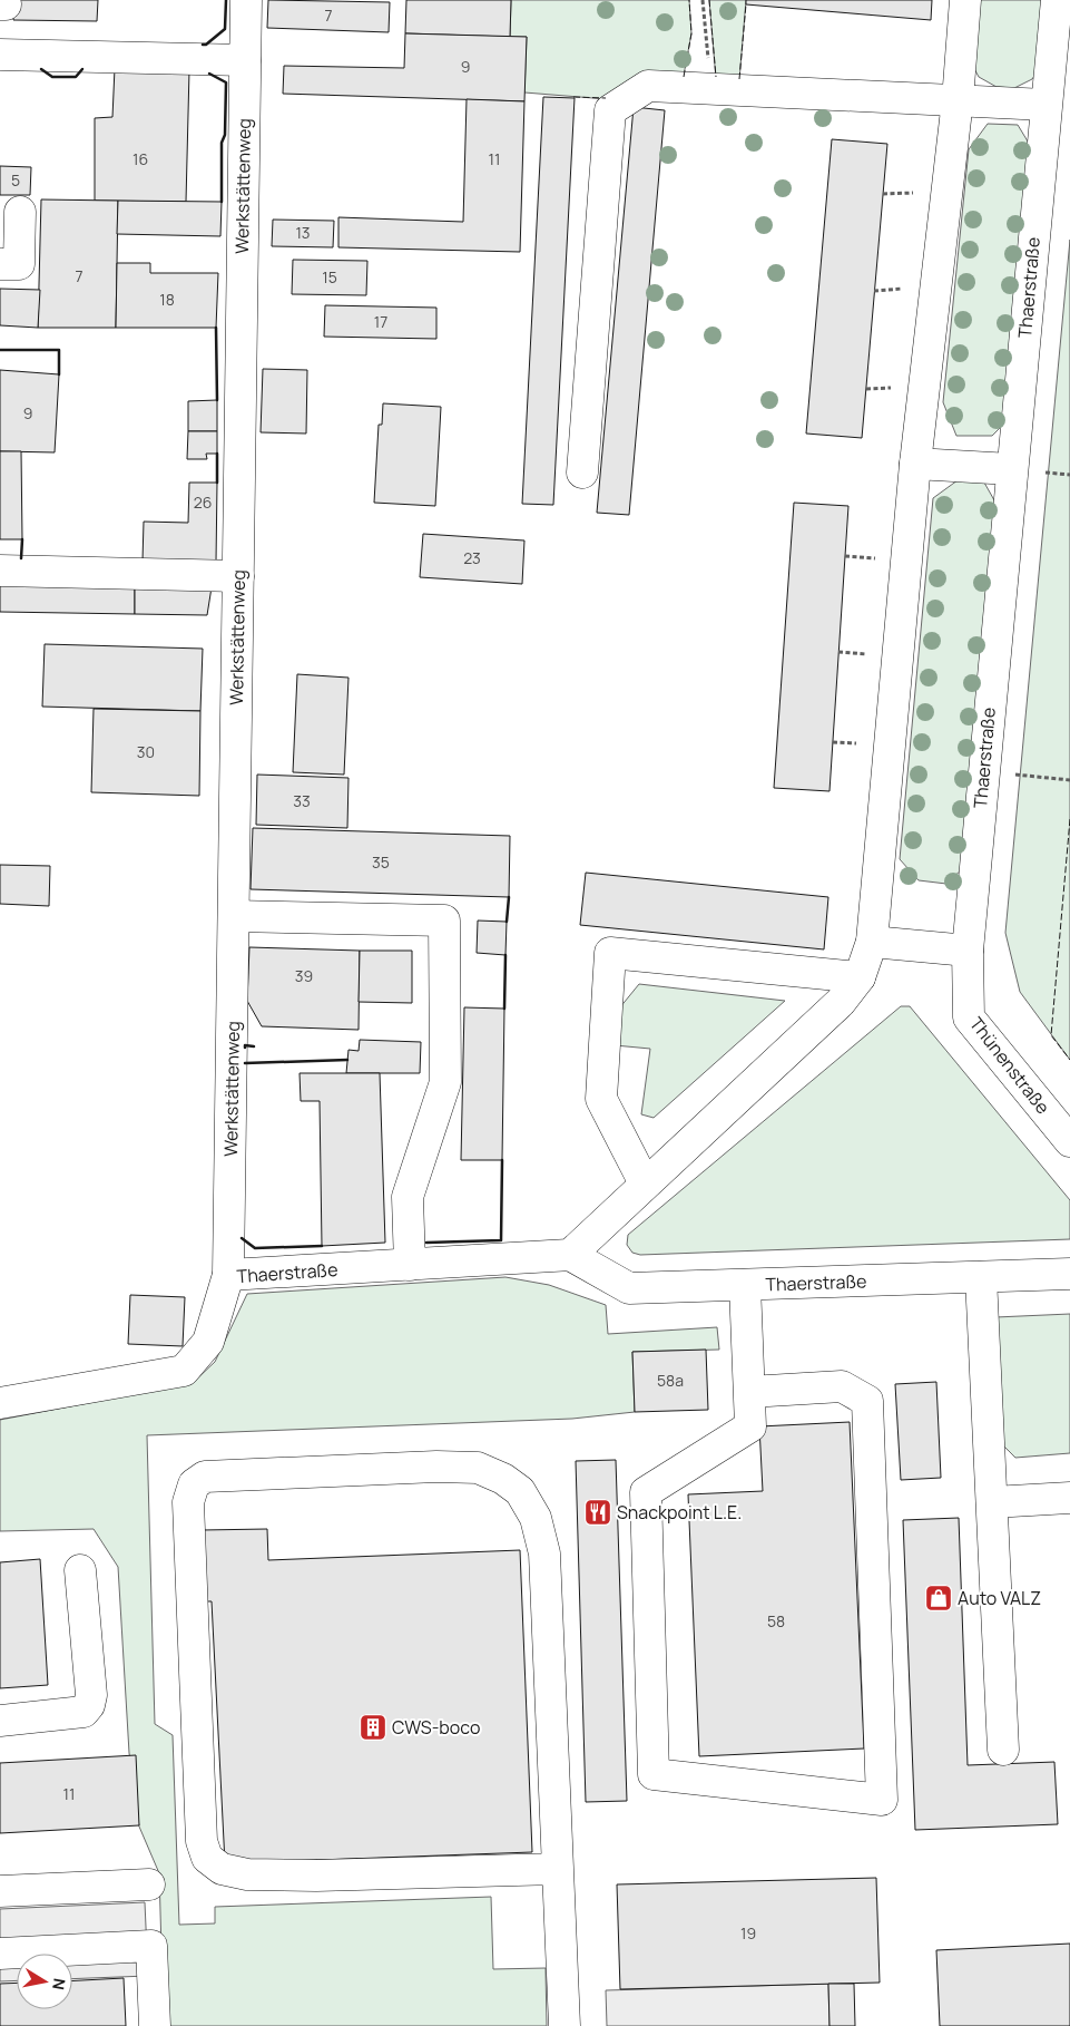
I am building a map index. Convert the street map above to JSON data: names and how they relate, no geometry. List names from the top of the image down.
{
  "streets": {
    "street": ["Werkstättenweg", "Thaerstraße", "Thünenstraße"]
  },
  "crossings": [
    ["Werkstättenweg", "Thaerstraße"],
    ["Thaerstraße", "Thünenstraße"]
  ],
  "places": {
    "restaurant": ["Snackpoint L.E."],
    "shop": ["Auto VALZ"],
    "building": ["CWS-boco"]
  },
  "house_numbers": [
    "7",
    "9",
    "16",
    "11",
    "5",
    "13",
    "7",
    "15",
    "18",
    "17",
    "9",
    "26",
    "23",
    "30",
    "33",
    "35",
    "39",
    "58a",
    "58",
    "11",
    "19"
  ],
  "north": "right"
}
